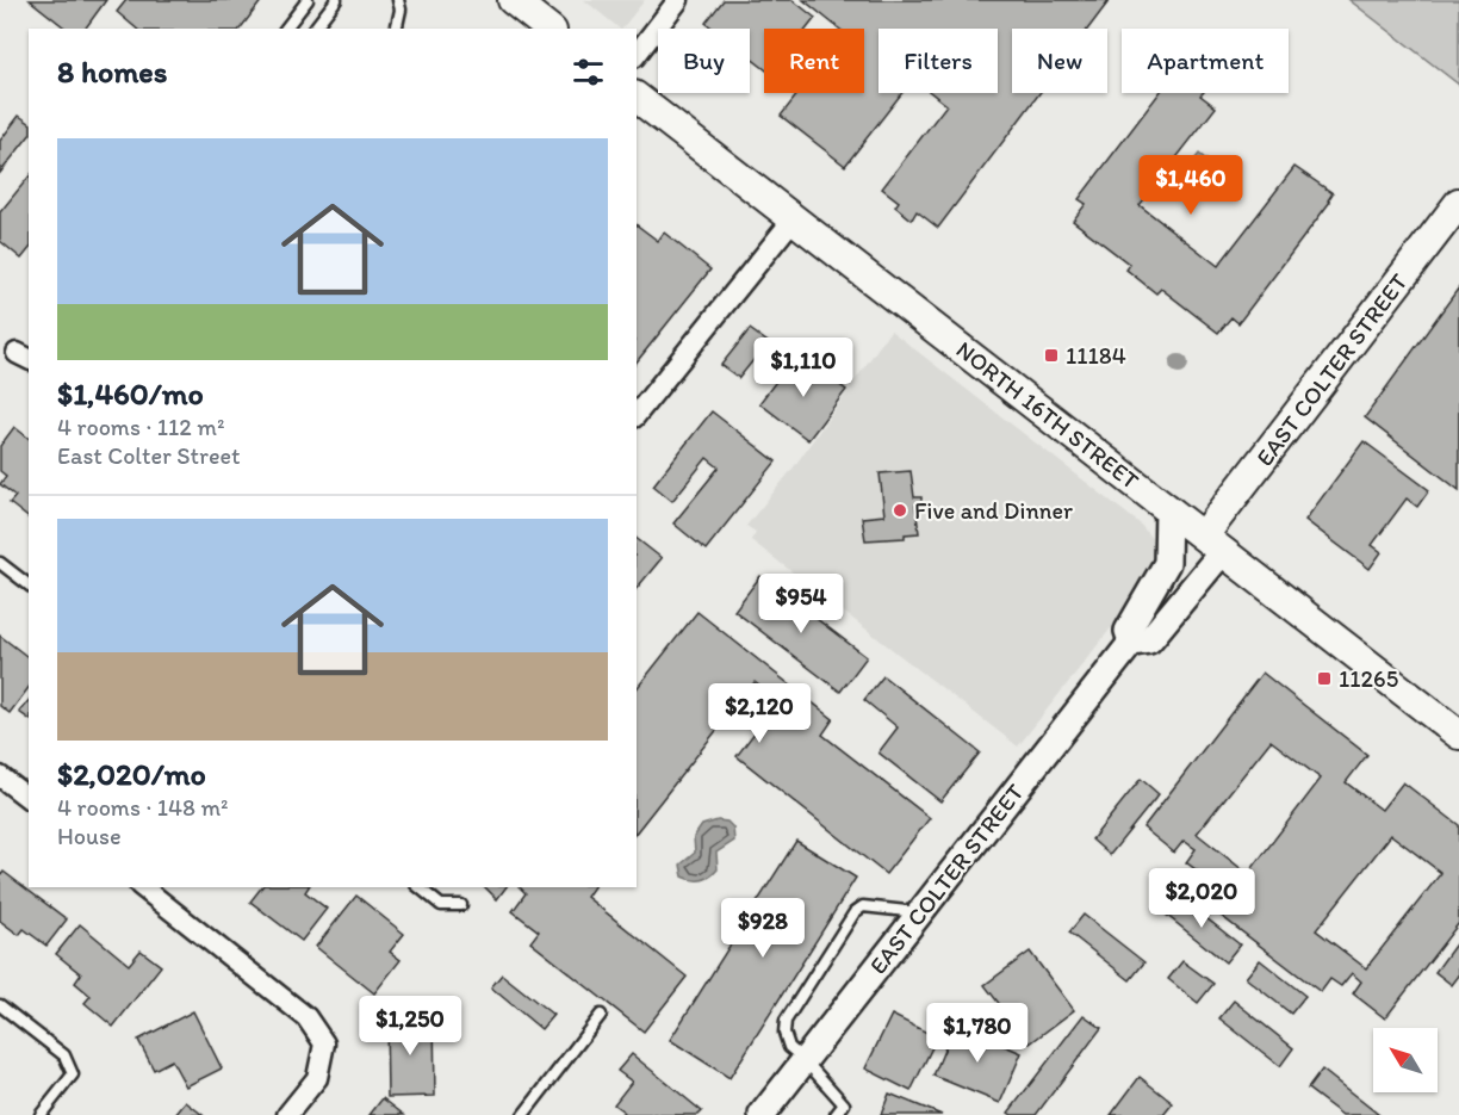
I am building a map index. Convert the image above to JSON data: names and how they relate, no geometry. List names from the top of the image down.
{
  "streets": {
    "main road": ["EAST COLTER STREET", "NORTH 16TH STREET"]
  },
  "crossings": [
    ["EAST COLTER STREET", "NORTH 16TH STREET"]
  ],
  "places": {
    "transit": ["11184", "11265"],
    "other": ["Five and Dinner"]
  },
  "north": "top left",
  "page": {
    "chip": [
      "Buy",
      "Rent",
      "Filters",
      "New",
      "Apartment"
    ],
    "heading": "8 homes",
    "list": [
      {
        "name": "$1,460/mo",
        "note": "4 rooms · 112 m² · East Colter Street"
      },
      {
        "name": "$2,020/mo",
        "note": "4 rooms · 148 m² · House"
      }
    ],
    "price": [
      "$1,460",
      "$1,110",
      "$954",
      "$2,120",
      "$2,020",
      "$928",
      "$1,250",
      "$1,780"
    ]
  }
}
